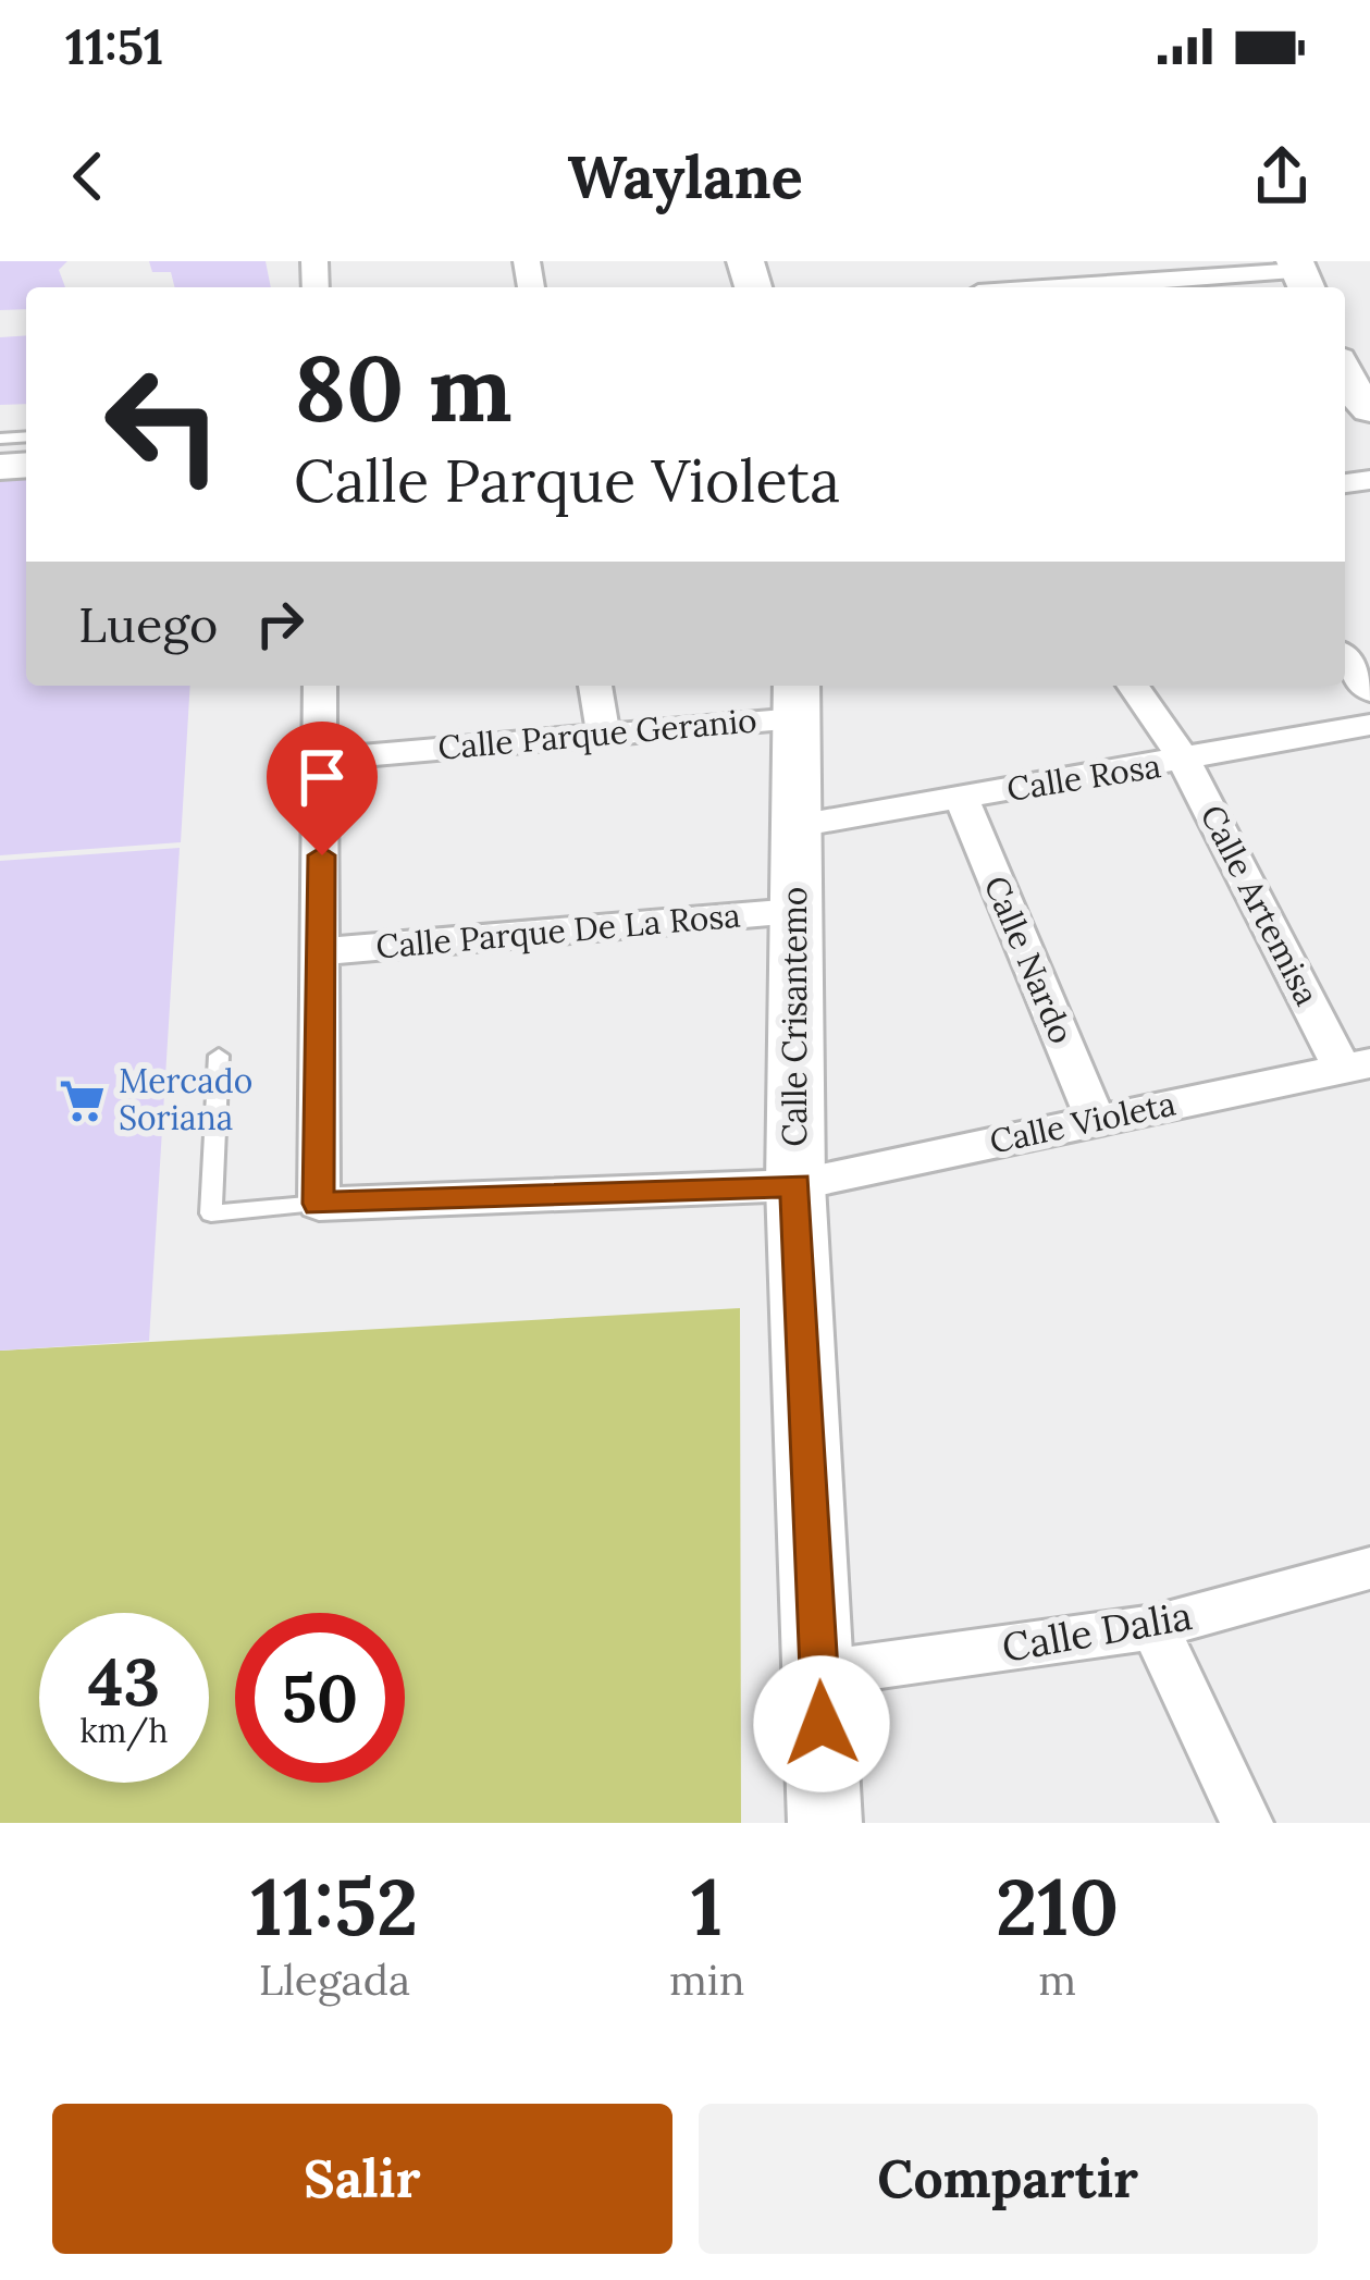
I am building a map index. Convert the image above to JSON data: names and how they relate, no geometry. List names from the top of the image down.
{
  "streets": {
    "main road": ["Calle Crisantemo"],
    "street": [
      "Calle Parque Geranio",
      "Calle Rosa",
      "Calle Artemisa",
      "Calle Parque De La Rosa",
      "Calle Nardo",
      "Calle Violeta",
      "Calle Dalia"
    ]
  },
  "crossings": [
    ["Calle Parque Geranio", "Calle Crisantemo"],
    ["Calle Rosa", "Calle Artemisa"],
    ["Calle Rosa", "Calle Nardo"],
    ["Calle Rosa", "Calle Crisantemo"],
    ["Calle Artemisa", "Calle Violeta"],
    ["Calle Parque De La Rosa", "Calle Crisantemo"],
    ["Calle Nardo", "Calle Violeta"],
    ["Calle Crisantemo", "Calle Violeta"],
    ["Calle Crisantemo", "Calle Dalia"]
  ],
  "places": {
    "supermarket": ["Mercado Soriana"]
  },
  "page": {
    "status": "11:51",
    "header": "Waylane",
    "turn": ["80 m", "Calle Parque Violeta"],
    "then": "Luego",
    "speed": "43 km/h",
    "limit": "50",
    "eta": [
      "11:52",
      "Llegada",
      "1",
      "min",
      "210",
      "m"
    ],
    "buttons": ["Salir", "Compartir"]
  }
}
